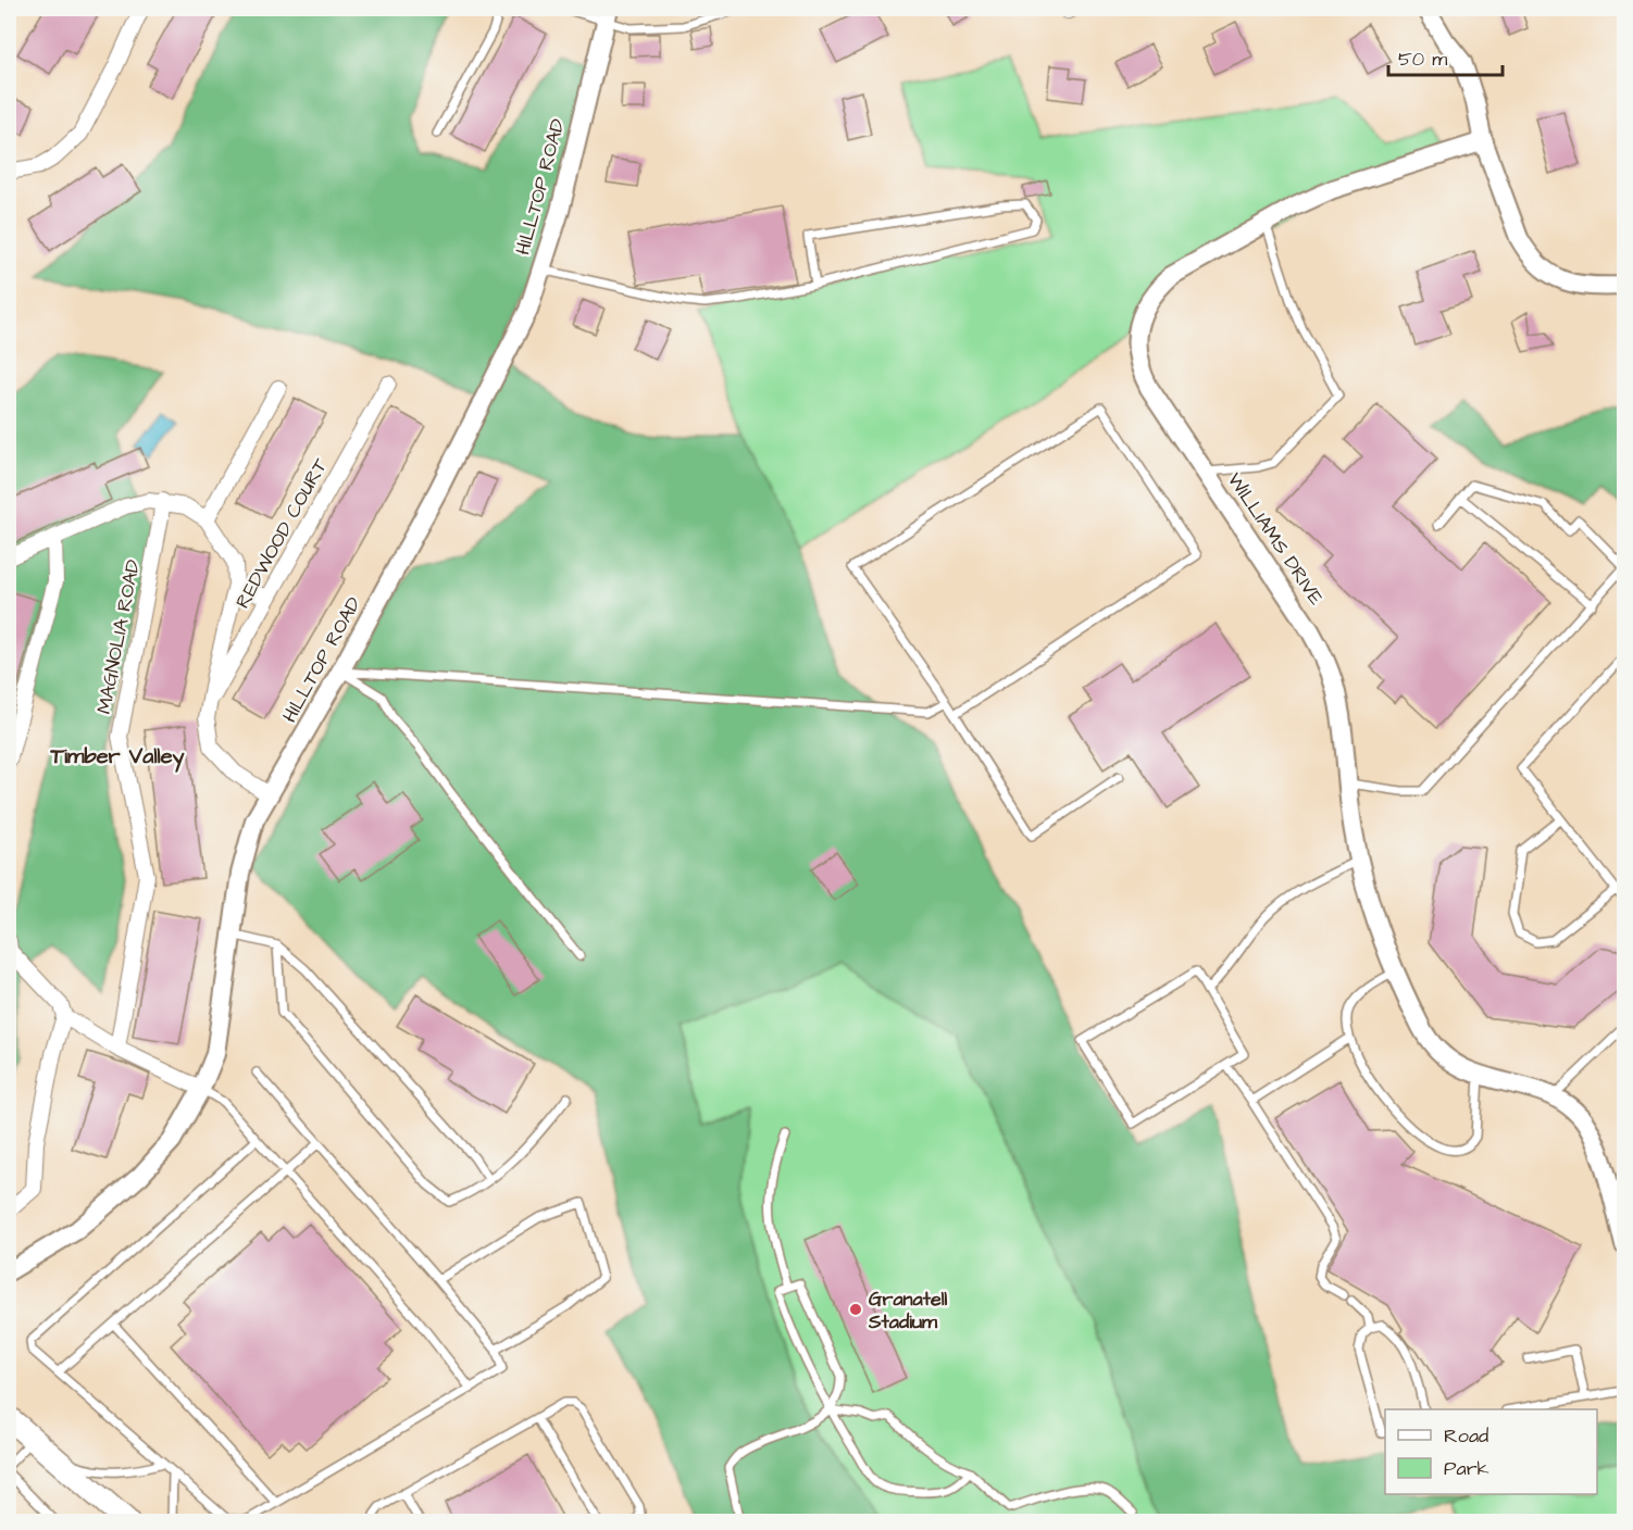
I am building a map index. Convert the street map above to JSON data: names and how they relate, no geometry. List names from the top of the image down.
{
  "streets": {
    "street": [
      "HILLTOP ROAD",
      "REDWOOD COURT",
      "WILLIAMS DRIVE",
      "MAGNOLIA ROAD"
    ]
  },
  "districts": ["Timber Valley"],
  "places": ["Granatell Stadium"],
  "legend": ["Road", "Park"],
  "scale_bar": "50 m"
}
